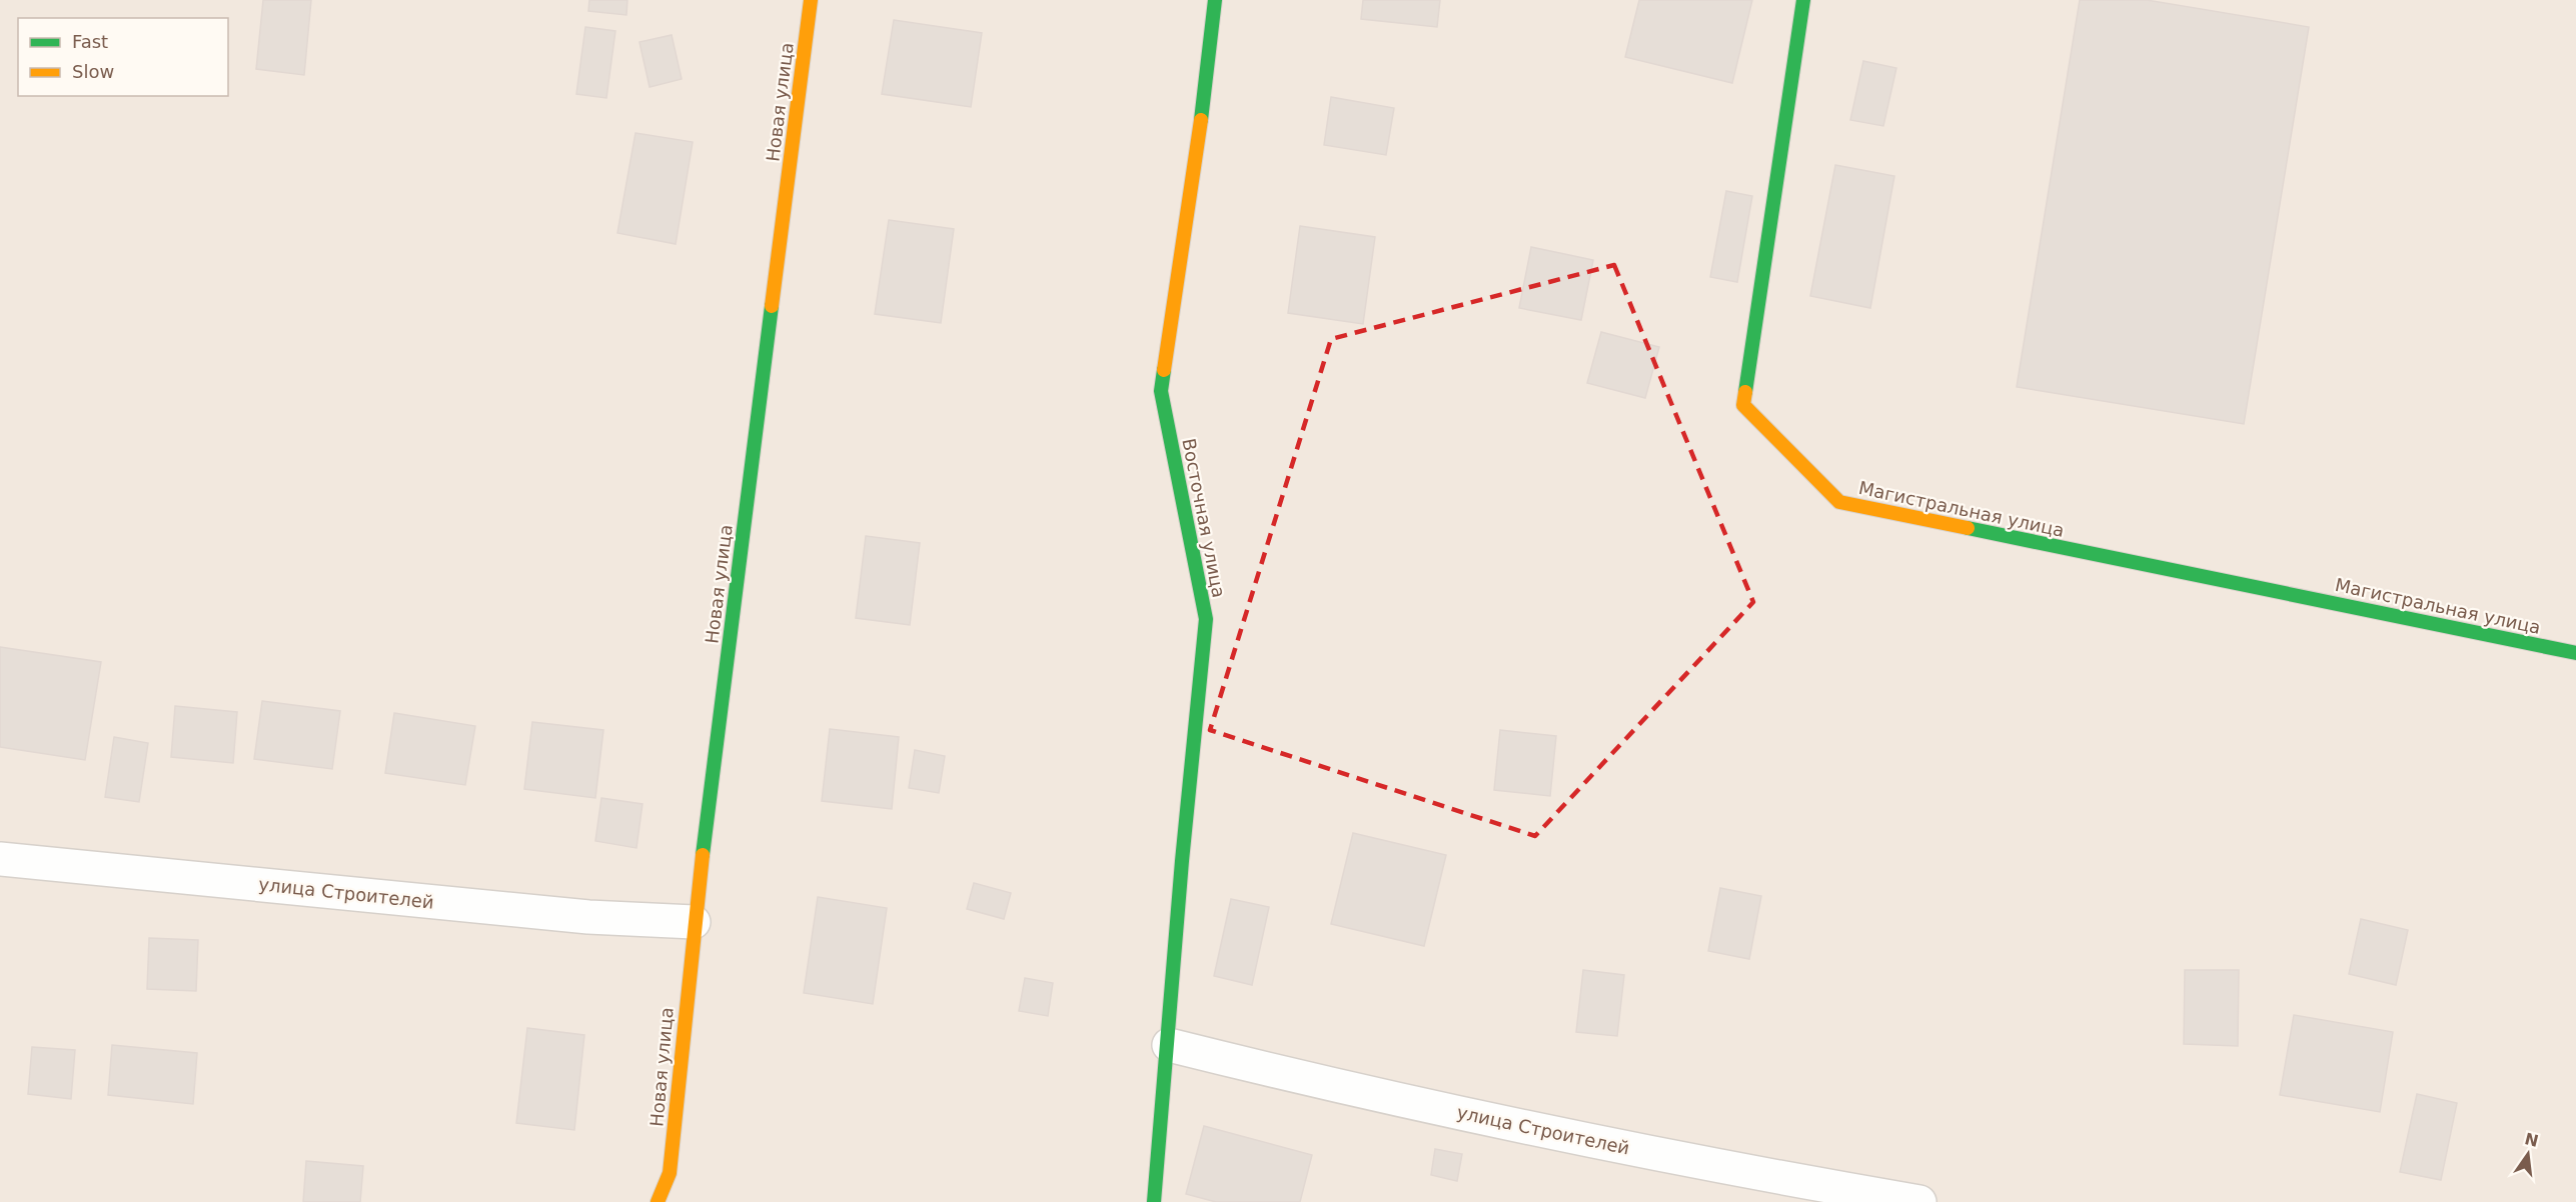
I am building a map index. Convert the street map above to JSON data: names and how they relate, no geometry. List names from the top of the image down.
{
  "streets": {
    "street": [
      "Новая улица",
      "Магистральная улица",
      "Восточная улица",
      "улица Строителей"
    ]
  },
  "crossings": [
    ["Новая улица", "улица Строителей"],
    ["Восточная улица", "улица Строителей"]
  ],
  "legend": ["Fast", "Slow"],
  "north": "top"
}
